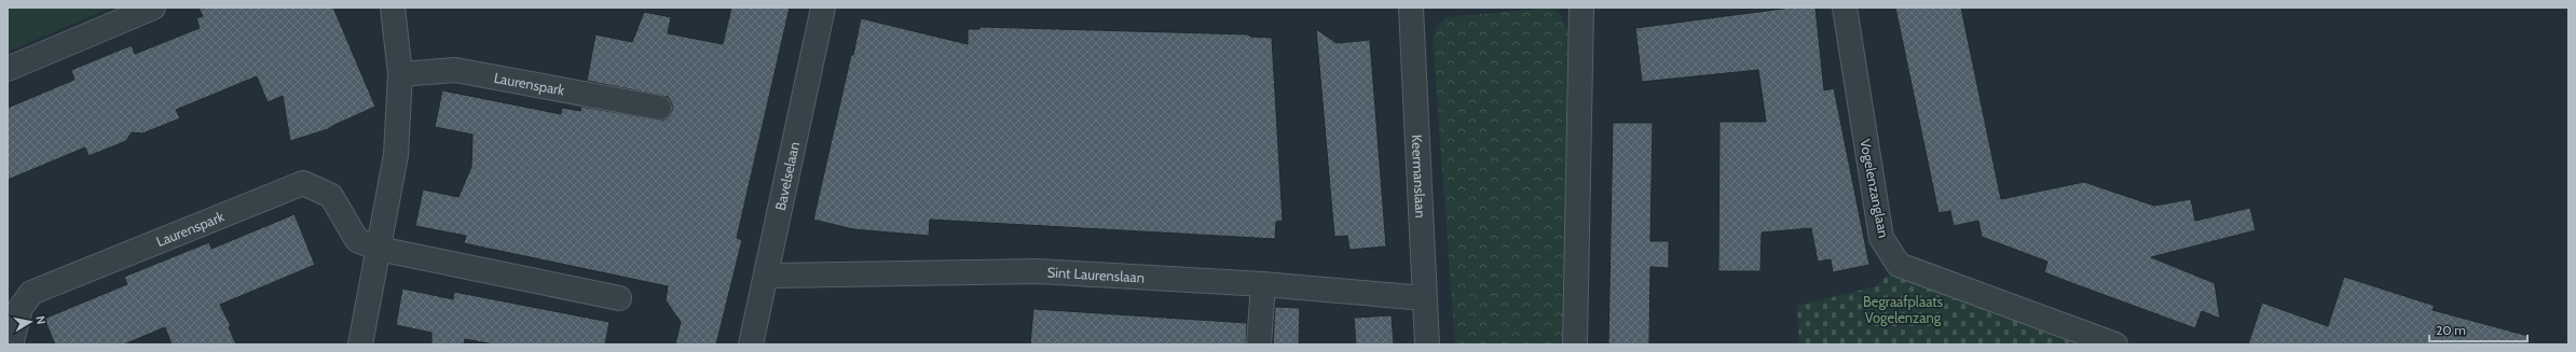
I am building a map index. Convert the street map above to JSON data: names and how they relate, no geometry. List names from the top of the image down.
{
  "streets": {
    "street": [
      "Laurenspark",
      "Bavelselaan",
      "Keermanslaan",
      "Vogelenzanglaan",
      "Sint Laurenslaan"
    ]
  },
  "crossings": [
    ["Bavelselaan", "Sint Laurenslaan"],
    ["Keermanslaan", "Sint Laurenslaan"]
  ],
  "parks": ["Begraafplaats Vogelenzang"],
  "scale_bar": "20 m",
  "north": "right"
}
